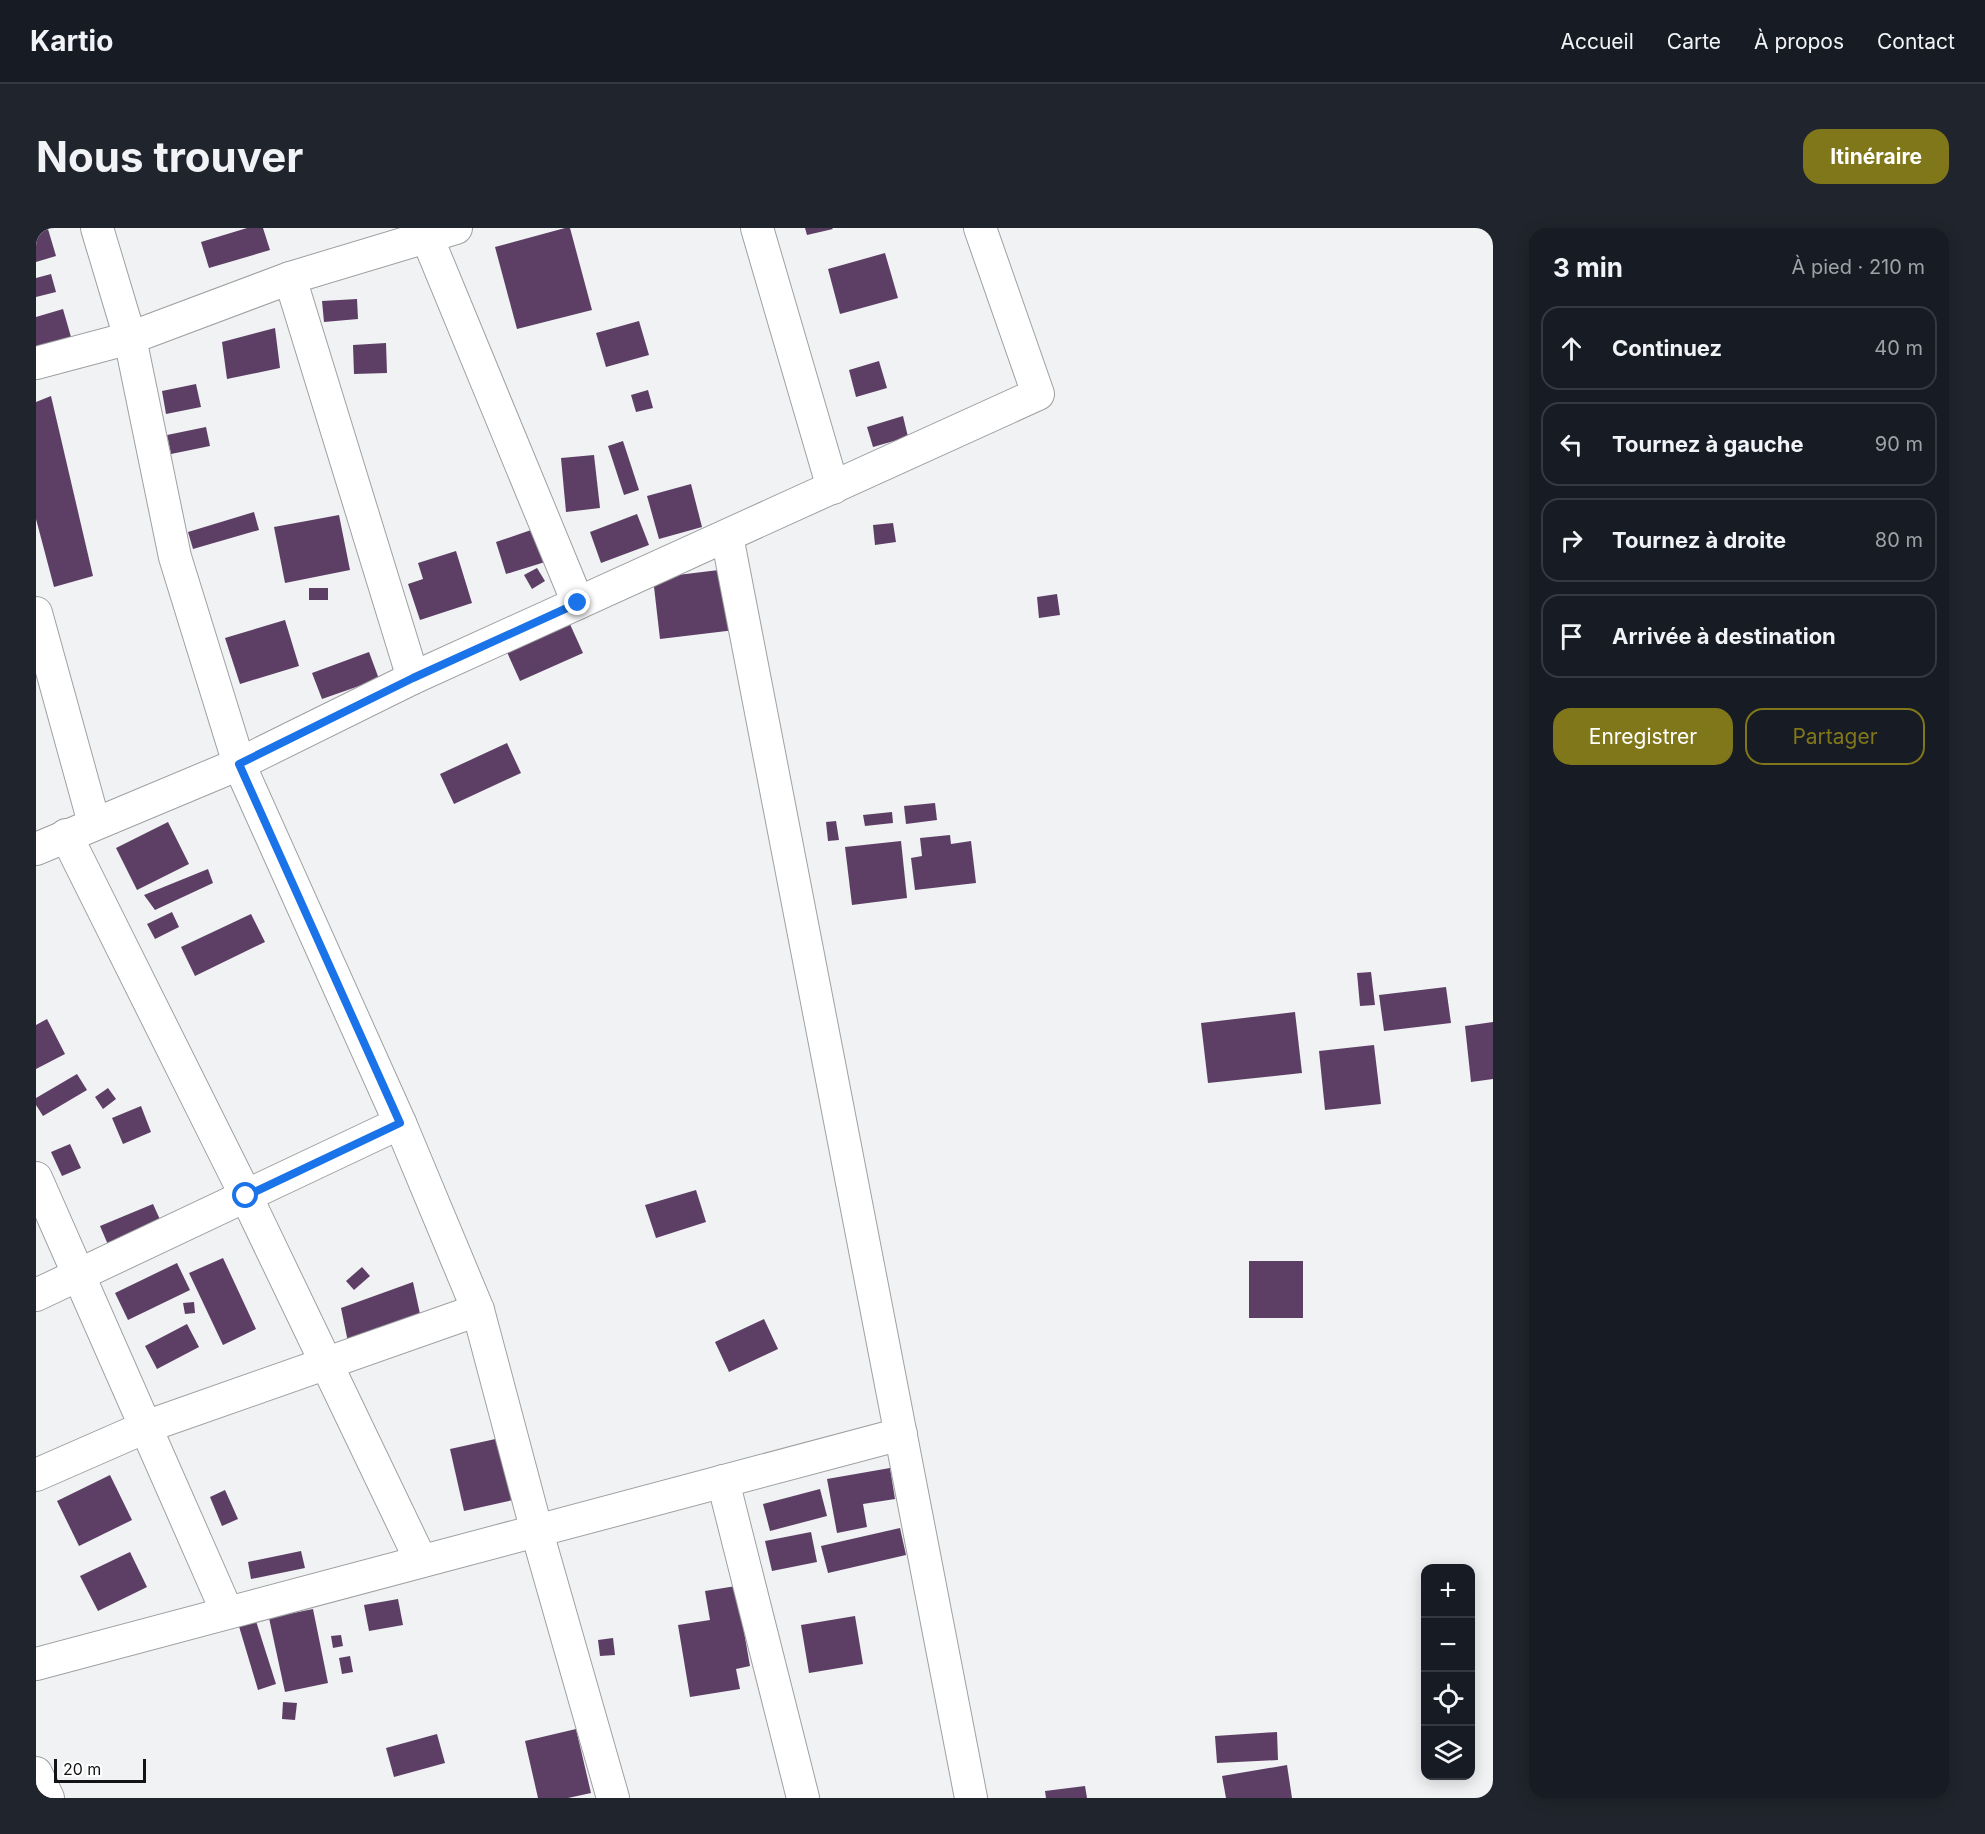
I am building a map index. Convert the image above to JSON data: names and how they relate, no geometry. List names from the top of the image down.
{
  "scale_bar": "20 m",
  "page": {
    "header": "Kartio",
    "nav": [
      "Accueil",
      "Carte",
      "À propos",
      "Contact"
    ],
    "buttons": [
      "Itinéraire",
      ["Enregistrer", "Partager"]
    ],
    "title": "Nous trouver",
    "heading": ["3 min", "À pied · 210 m"],
    "list": [
      ["Continuez", "40 m"],
      ["Tournez à gauche", "90 m"],
      ["Tournez à droite", "80 m"],
      "Arrivée à destination"
    ],
    "map_buttons": ["+", "−"],
    "scale": "20 m"
  }
}
